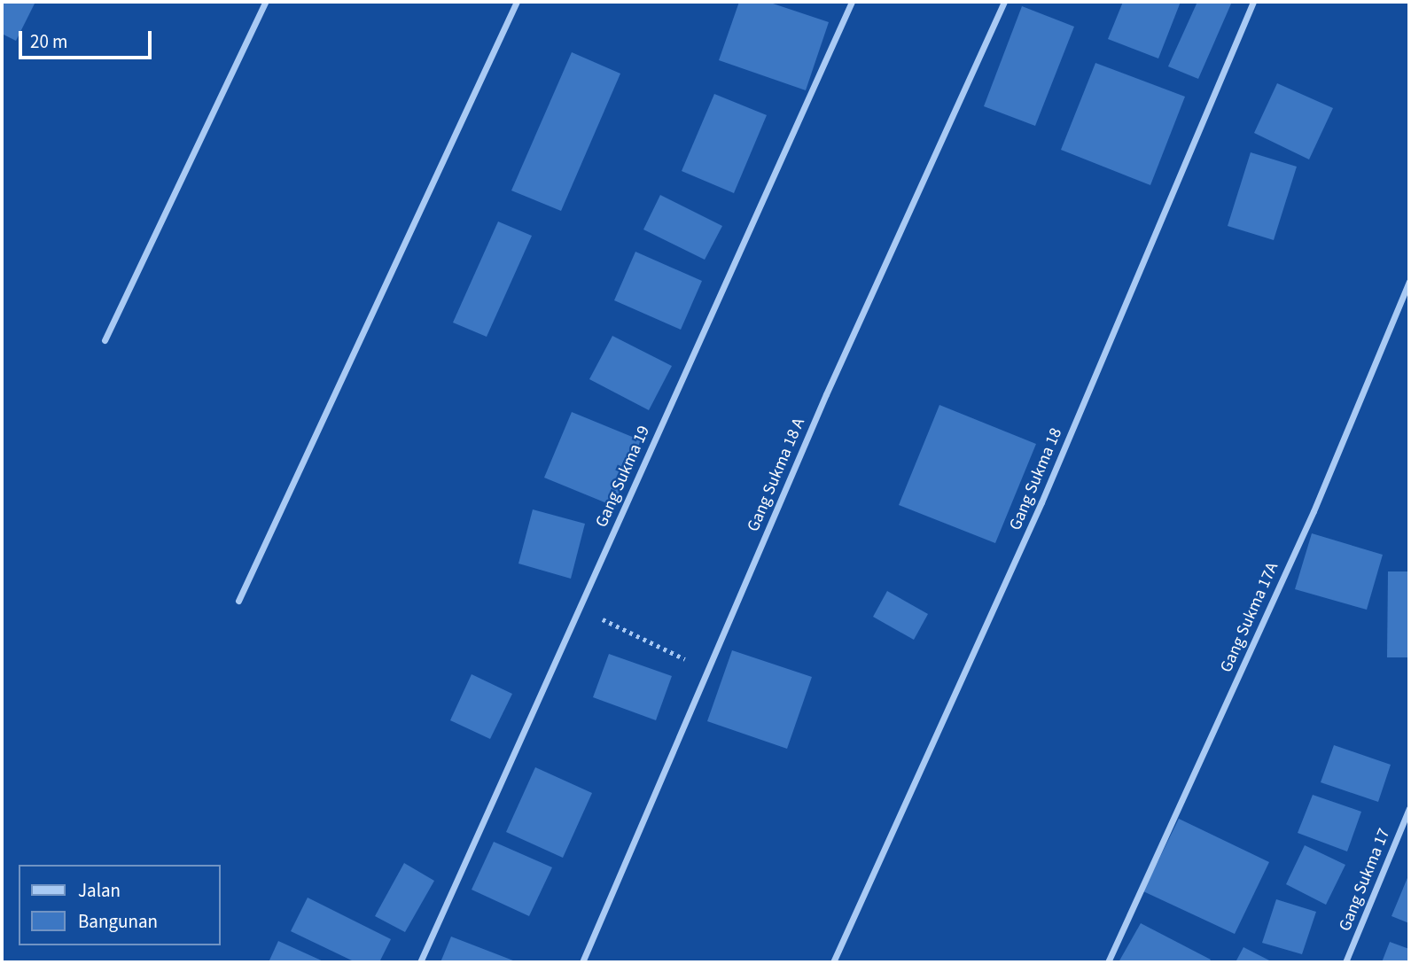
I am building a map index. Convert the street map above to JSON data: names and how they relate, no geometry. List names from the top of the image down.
{
  "streets": {
    "street": [
      "Gang Sukma 18 A",
      "Gang Sukma 19",
      "Gang Sukma 18",
      "Gang Sukma 17A",
      "Gang Sukma 17"
    ]
  },
  "legend": ["Jalan", "Bangunan"],
  "scale_bar": "20 m"
}
